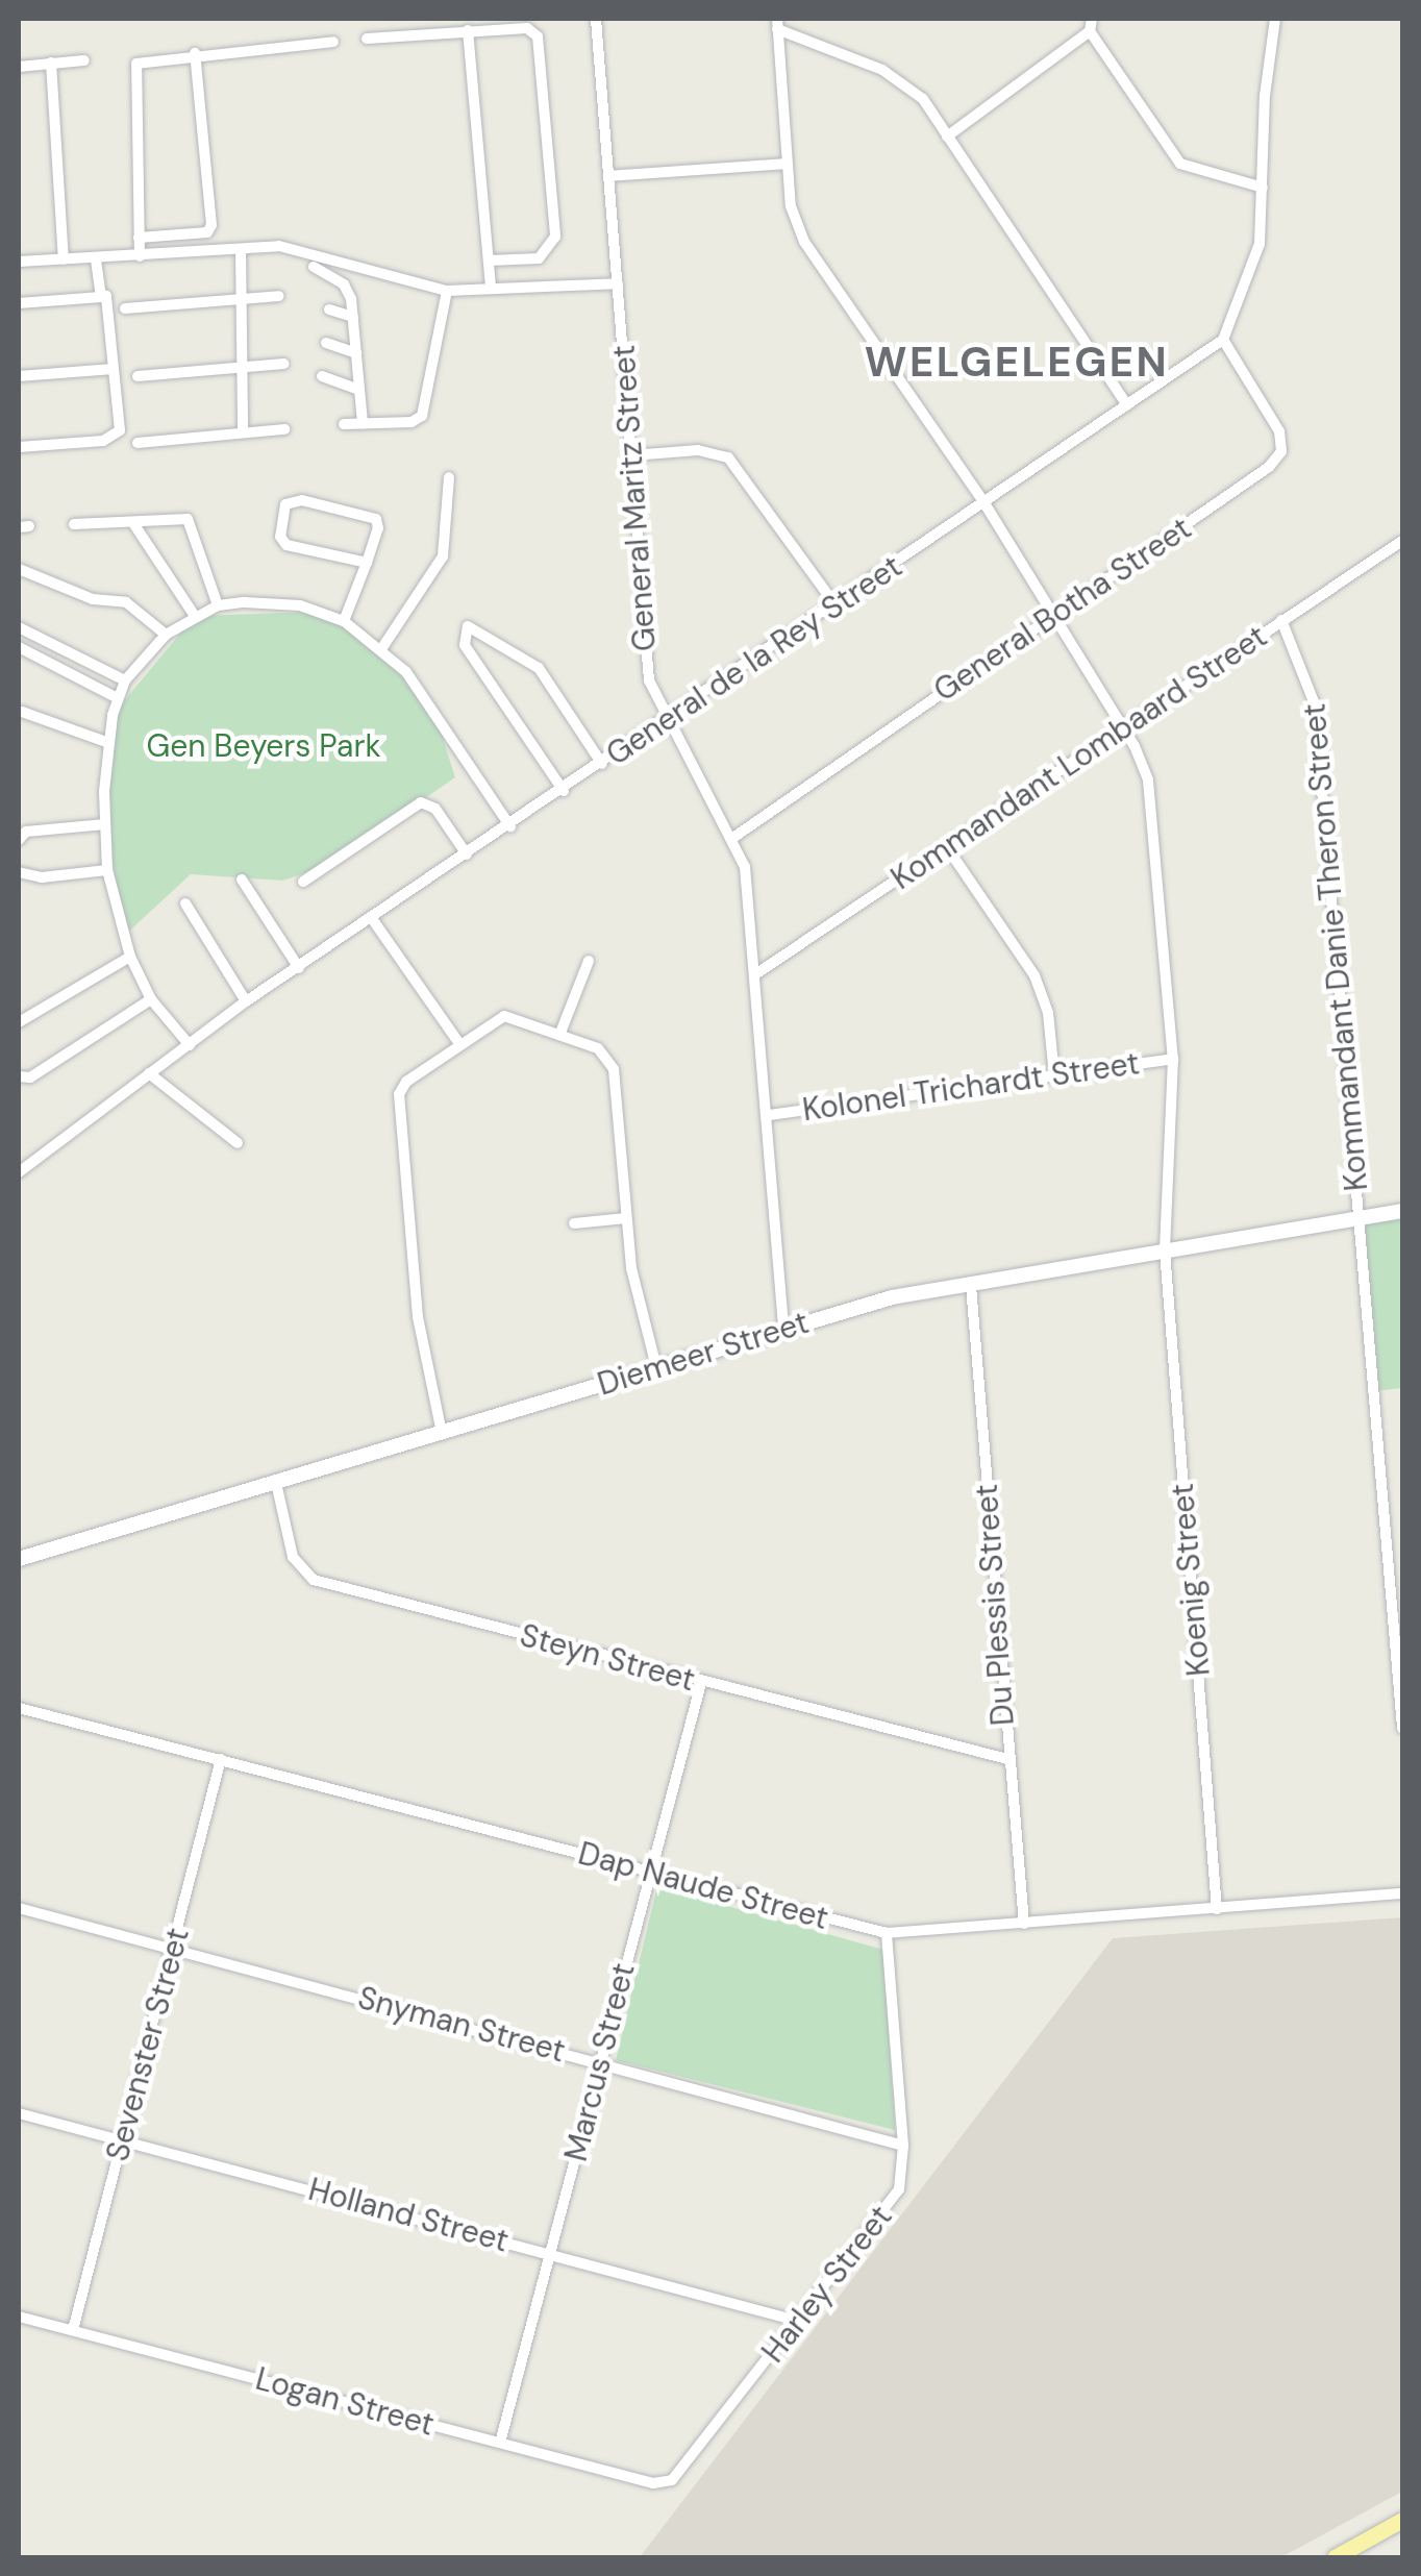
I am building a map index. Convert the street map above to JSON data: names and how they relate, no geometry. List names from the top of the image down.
{
  "streets": {
    "street": [
      "General Maritz Street",
      "General Botha Street",
      "General de la Rey Street",
      "Kommandant Lombaard Street",
      "Kommandant Danie Theron Street",
      "Kolonel Trichardt Street",
      "Diemeer Street",
      "Koenig Street",
      "Du Plessis Street",
      "Steyn Street",
      "Dap Naude Street",
      "Snyman Street",
      "Sevenster Street",
      "Marcus Street",
      "Holland Street",
      "Harley Street",
      "Logan Street"
    ]
  },
  "crossings": [
    ["General Maritz Street", "General Botha Street"],
    ["General Maritz Street", "General de la Rey Street"],
    ["General Maritz Street", "Kommandant Lombaard Street"],
    ["General Maritz Street", "Kolonel Trichardt Street"],
    ["General Maritz Street", "Diemeer Street"],
    ["General Botha Street", "General de la Rey Street"],
    ["General Botha Street", "Koenig Street"],
    ["General de la Rey Street", "Koenig Street"],
    ["Kommandant Lombaard Street", "Kommandant Danie Theron Street"],
    ["Kommandant Lombaard Street", "Koenig Street"],
    ["Kommandant Danie Theron Street", "Diemeer Street"],
    ["Kolonel Trichardt Street", "Koenig Street"],
    ["Diemeer Street", "Koenig Street"],
    ["Diemeer Street", "Du Plessis Street"],
    ["Diemeer Street", "Steyn Street"],
    ["Koenig Street", "Dap Naude Street"],
    ["Du Plessis Street", "Steyn Street"],
    ["Du Plessis Street", "Dap Naude Street"],
    ["Steyn Street", "Marcus Street"],
    ["Dap Naude Street", "Sevenster Street"],
    ["Dap Naude Street", "Marcus Street"],
    ["Dap Naude Street", "Harley Street"],
    ["Snyman Street", "Sevenster Street"],
    ["Snyman Street", "Marcus Street"],
    ["Snyman Street", "Harley Street"],
    ["Sevenster Street", "Holland Street"],
    ["Sevenster Street", "Logan Street"],
    ["Marcus Street", "Holland Street"],
    ["Marcus Street", "Logan Street"],
    ["Holland Street", "Harley Street"],
    ["Harley Street", "Logan Street"]
  ],
  "districts": ["WELGELEGEN"],
  "parks": ["Gen Beyers Park"]
}
